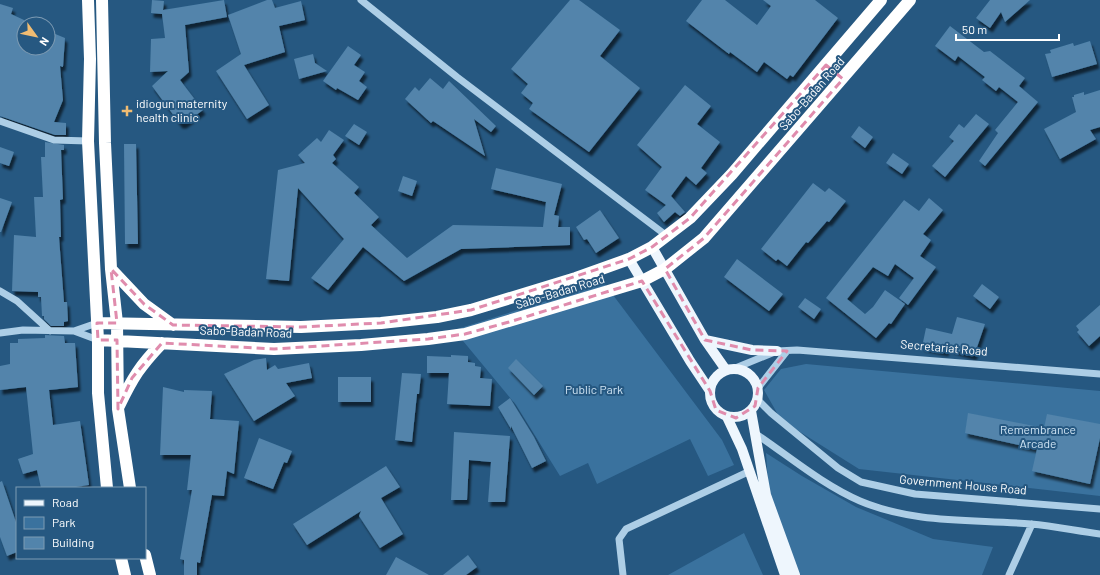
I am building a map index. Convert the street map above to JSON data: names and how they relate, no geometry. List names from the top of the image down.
{
  "streets": {
    "highway": ["Sabo-Badan Road"],
    "street": ["Secretariat Road", "Government House Road"]
  },
  "crossings": [
    ["Secretariat Road", "Government House Road"]
  ],
  "parks": ["Public Park", "Remembrance Arcade"],
  "places": {
    "health": ["idiogun maternity health clinic"]
  },
  "legend": ["Road", "Park", "Building"],
  "scale_bar": "50 m",
  "north": "bottom right"
}
